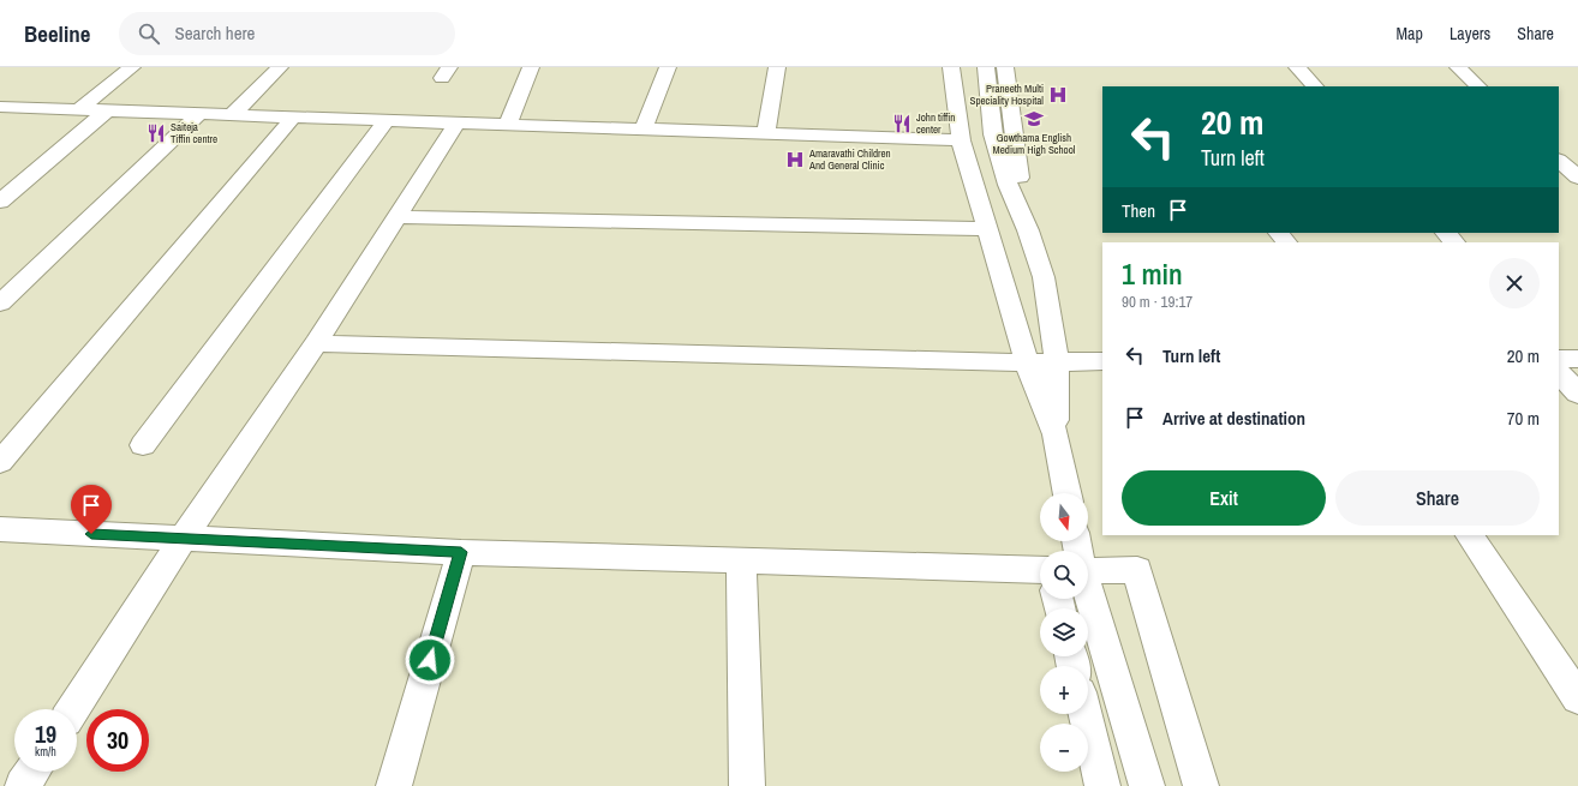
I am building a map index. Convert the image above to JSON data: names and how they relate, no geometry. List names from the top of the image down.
{
  "places": {
    "hospital": ["Praneeth Multi Speciality Hospital", "Amaravathi Children And General Clinic"],
    "school or university": ["Gowthama English Medium High School"],
    "restaurant": ["John tiffin center", "Saiteja Tiffin centre"]
  },
  "north": "bottom",
  "page": {
    "header": "Beeline",
    "search": "Search here",
    "nav": ["Map", "Layers", "Share"],
    "turn": ["20 m", "Turn left"],
    "then": "Then",
    "heading": ["1 min", "90 m · 19:17"],
    "list": [
      {
        "name": "Turn left",
        "value": "20 m"
      },
      {
        "name": "Arrive at destination",
        "value": "70 m"
      }
    ],
    "buttons": ["Exit", "Share"],
    "map_buttons": ["+", "−"],
    "speed": "19 km/h",
    "limit": "30"
  }
}
